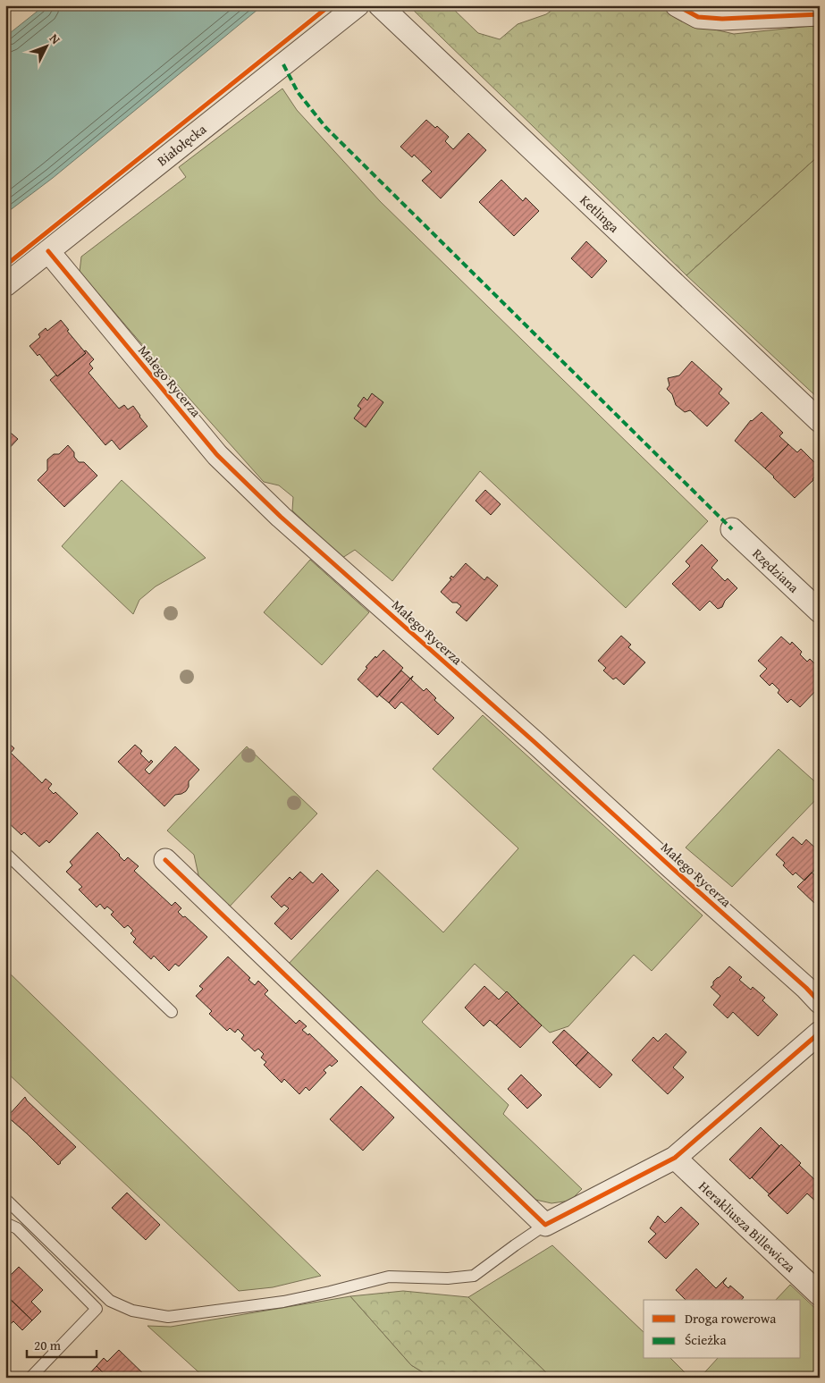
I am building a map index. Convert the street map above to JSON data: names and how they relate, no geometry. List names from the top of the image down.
{
  "streets": {
    "street": [
      "Białołęcka",
      "Ketlinga",
      "Małego Rycerza",
      "Rzędziana",
      "Herakliusza Billewicza"
    ]
  },
  "crossings": [
    ["Białołęcka", "Małego Rycerza"]
  ],
  "legend": ["Droga rowerowa", "Ścieżka"],
  "scale_bar": "20 m",
  "north": "top right"
}
